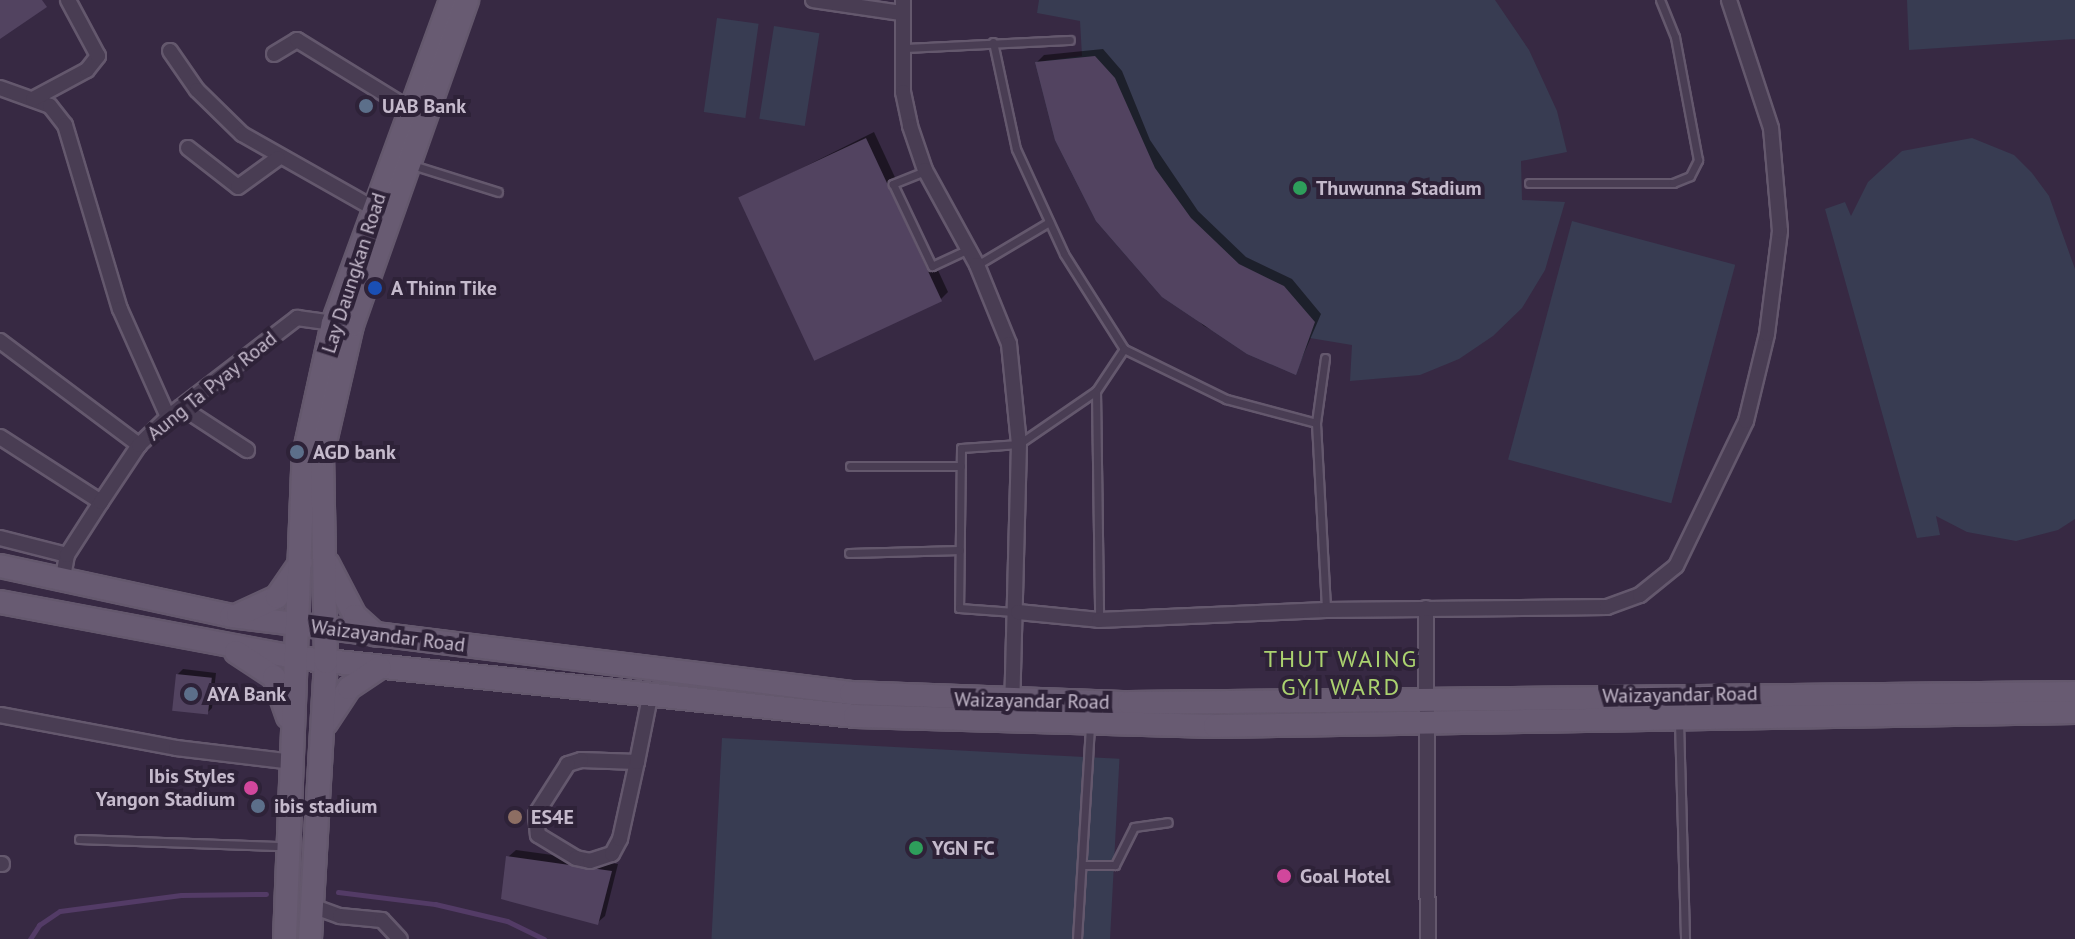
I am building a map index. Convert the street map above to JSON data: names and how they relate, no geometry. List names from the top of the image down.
{
  "streets": {
    "main road": ["Lay Daungkan Road", "Waizayandar Road"],
    "street": ["Aung Ta Pyay Road"]
  },
  "crossings": [
    ["Lay Daungkan Road", "Aung Ta Pyay Road"],
    ["Lay Daungkan Road", "Waizayandar Road"],
    ["Aung Ta Pyay Road", "Waizayandar Road"]
  ],
  "districts": ["THUT WAING GYI WARD"],
  "places": [
    "UAB Bank",
    "Thuwunna Stadium",
    "A Thinn Tike",
    "AGD bank",
    "AYA Bank",
    "Ibis Styles Yangon Stadium",
    "ibis stadium",
    "ES4E",
    "YGN FC",
    "Goal Hotel"
  ]
}
